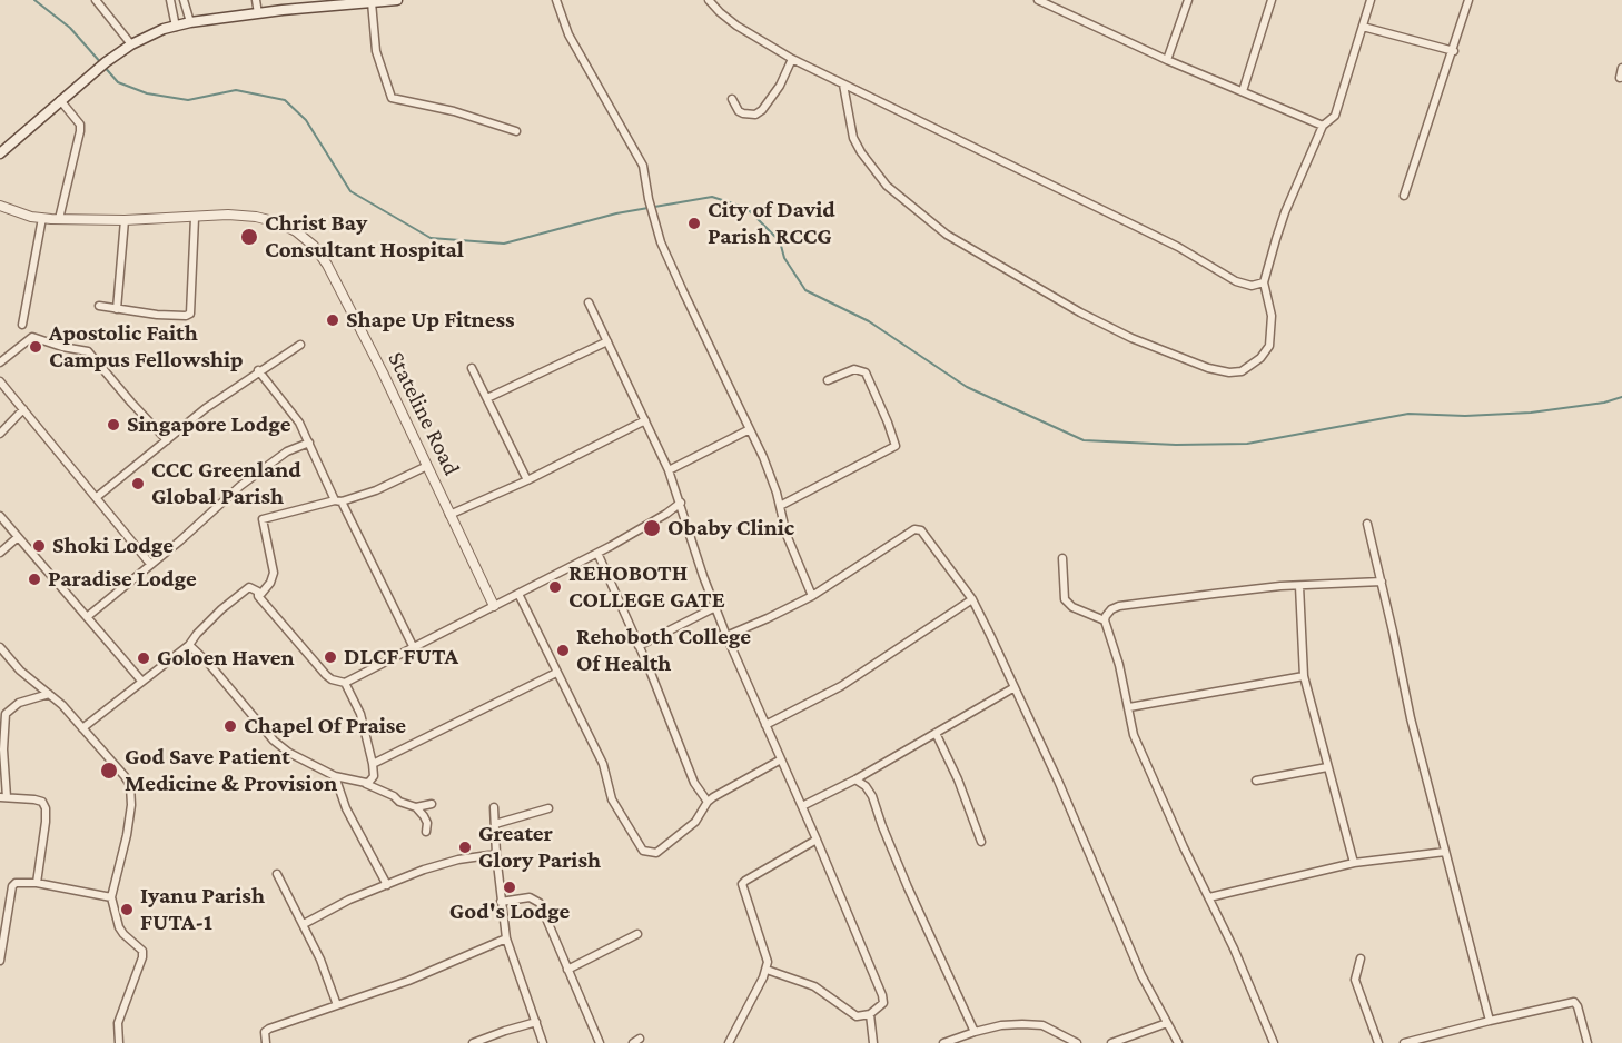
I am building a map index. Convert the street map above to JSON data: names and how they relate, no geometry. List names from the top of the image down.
{
  "streets": {
    "street": ["Stateline Road"]
  },
  "places": [
    "City of David Parish RCCG",
    "Christ Bay Consultant Hospital",
    "Shape Up Fitness",
    "Apostolic Faith Campus Fellowship",
    "Singapore Lodge",
    "CCC Greenland Global Parish",
    "Obaby Clinic",
    "Shoki Lodge",
    "Paradise Lodge",
    "REHOBOTH COLLEGE GATE",
    "Rehoboth College Of Health",
    "DLCF FUTA",
    "Goloen Haven",
    "Chapel Of Praise",
    "God Save Patient Medicine & Provision",
    "Greater Glory Parish",
    "God's Lodge",
    "Iyanu Parish FUTA-1"
  ]
}
